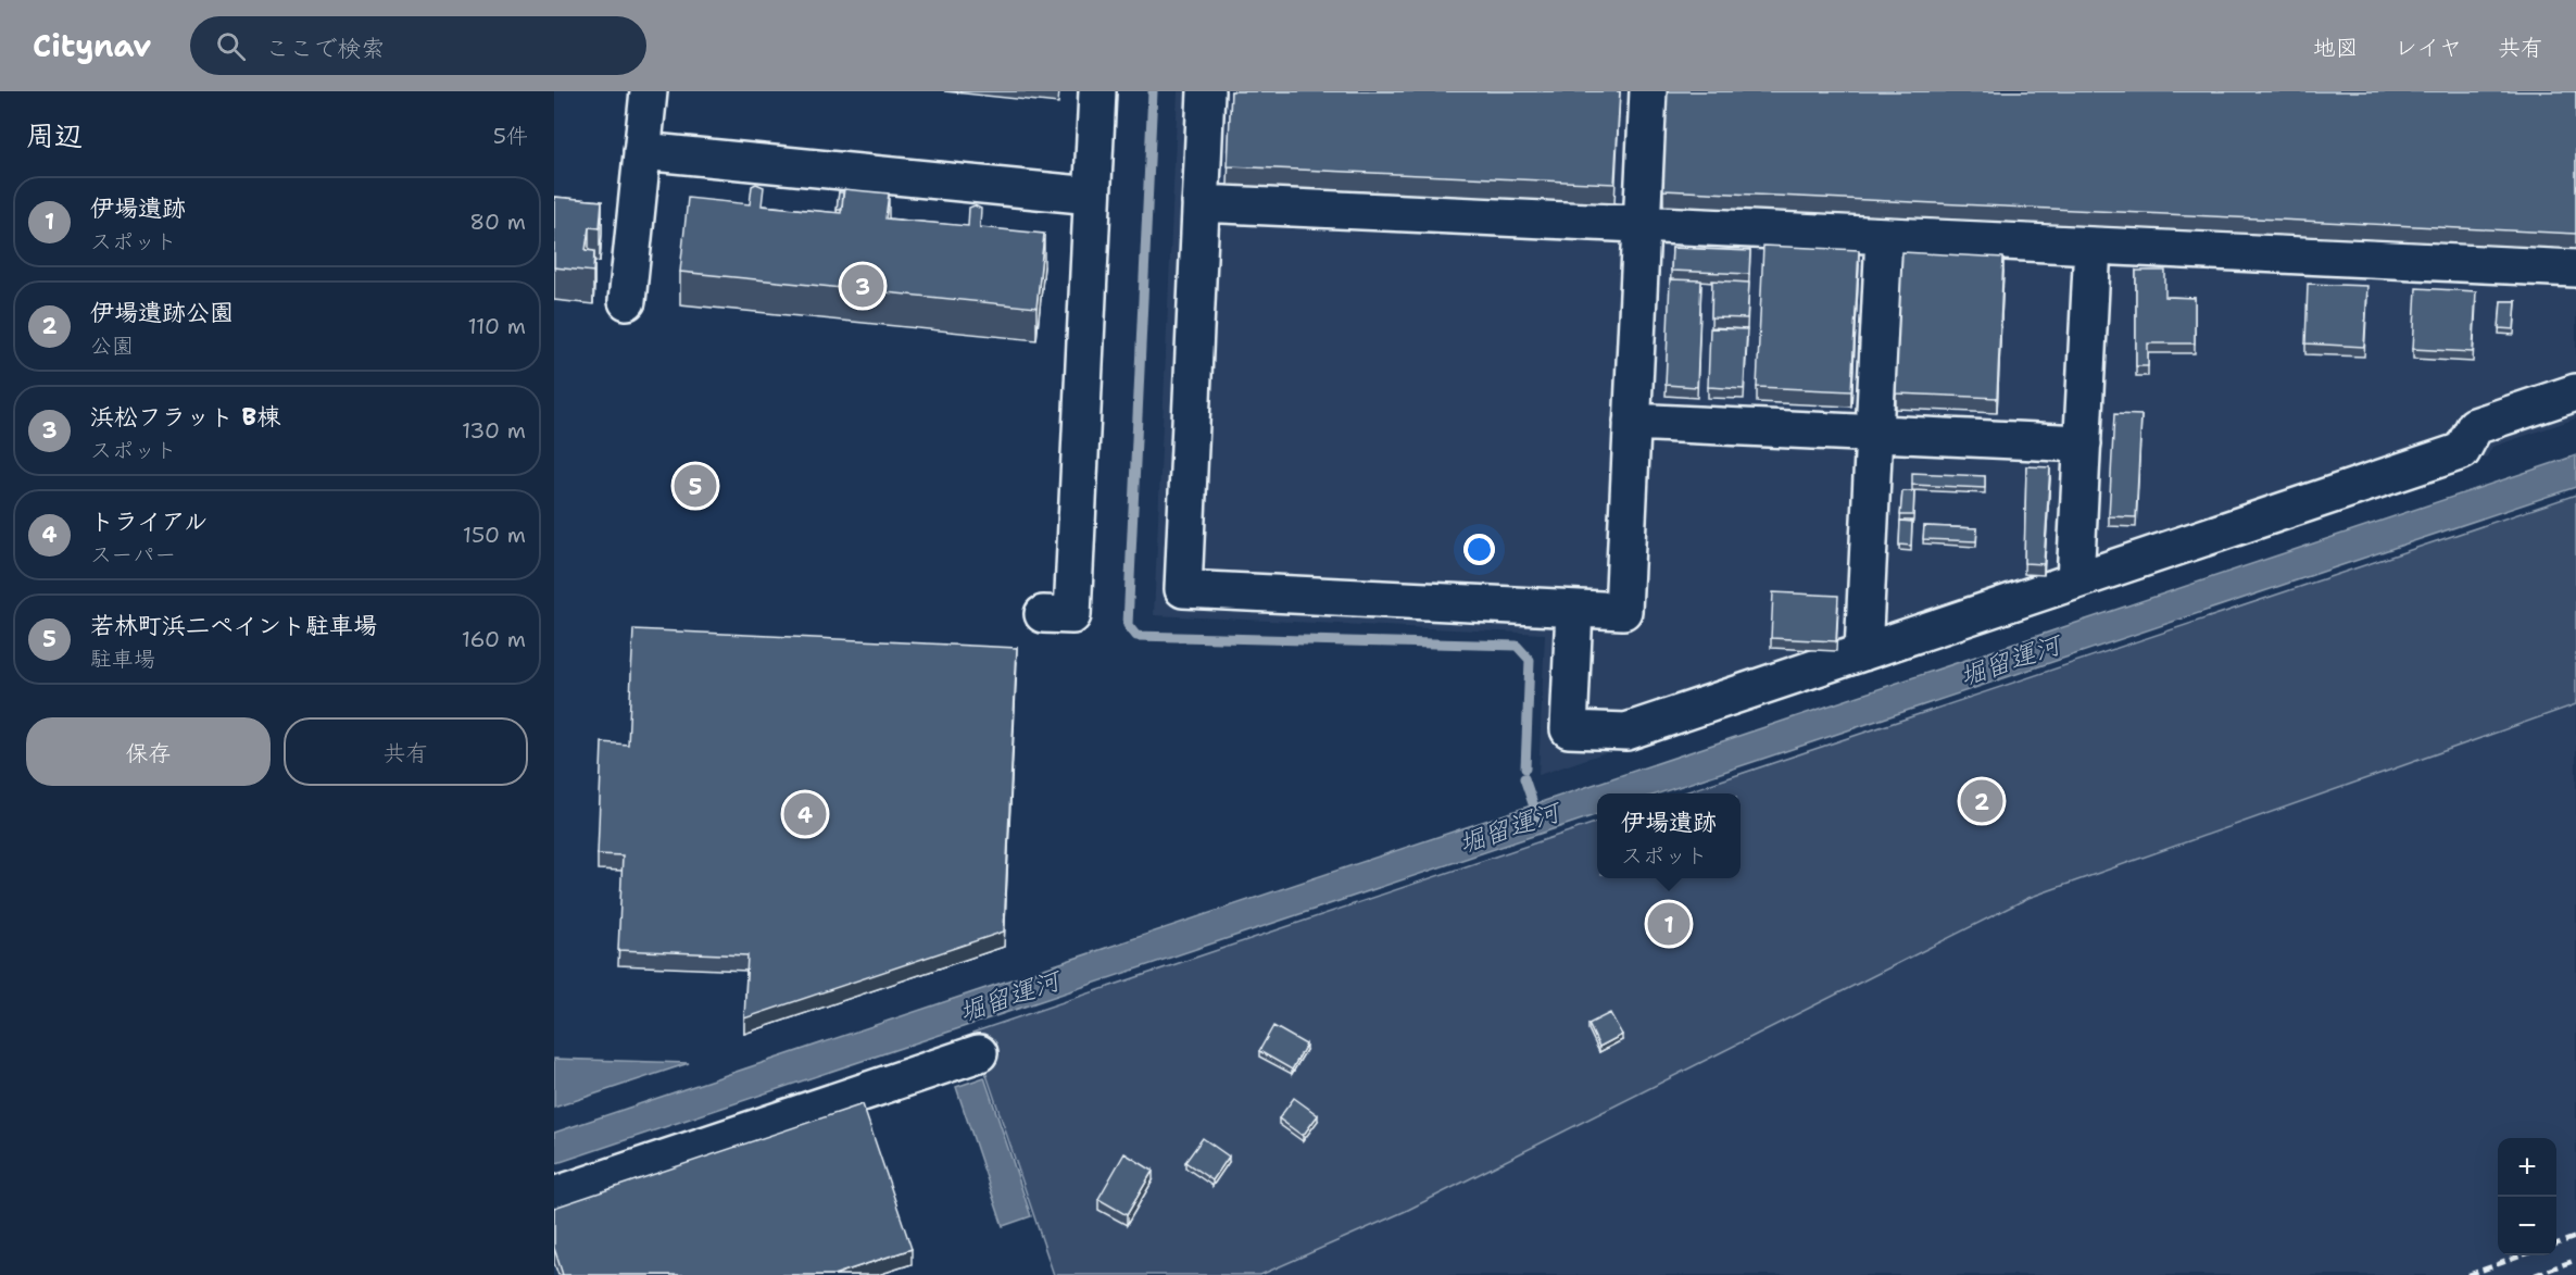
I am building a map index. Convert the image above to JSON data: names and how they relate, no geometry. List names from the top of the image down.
{
  "water": ["堀留運河"],
  "page": {
    "header": "Citynav",
    "search": "ここで検索",
    "nav": ["地図", "レイヤ", "共有"],
    "heading": ["周辺", "5件"],
    "list": [
      {
        "mark": "1",
        "name": "伊場遺跡",
        "note": "スポット",
        "value": "80 m"
      },
      {
        "mark": "2",
        "name": "伊場遺跡公園",
        "note": "公園",
        "value": "110 m"
      },
      {
        "mark": "3",
        "name": "浜松フラット B棟",
        "note": "スポット",
        "value": "130 m"
      },
      {
        "mark": "4",
        "name": "トライアル",
        "note": "スーパー",
        "value": "150 m"
      },
      {
        "mark": "5",
        "name": "若林町浜二ペイント駐車場",
        "note": "駐車場",
        "value": "160 m"
      }
    ],
    "pins": [
      "3",
      "5",
      "2",
      "4",
      "1"
    ],
    "buttons": ["保存", "共有"],
    "popup": ["伊場遺跡", "スポット"],
    "map_buttons": ["+", "−"]
  }
}
